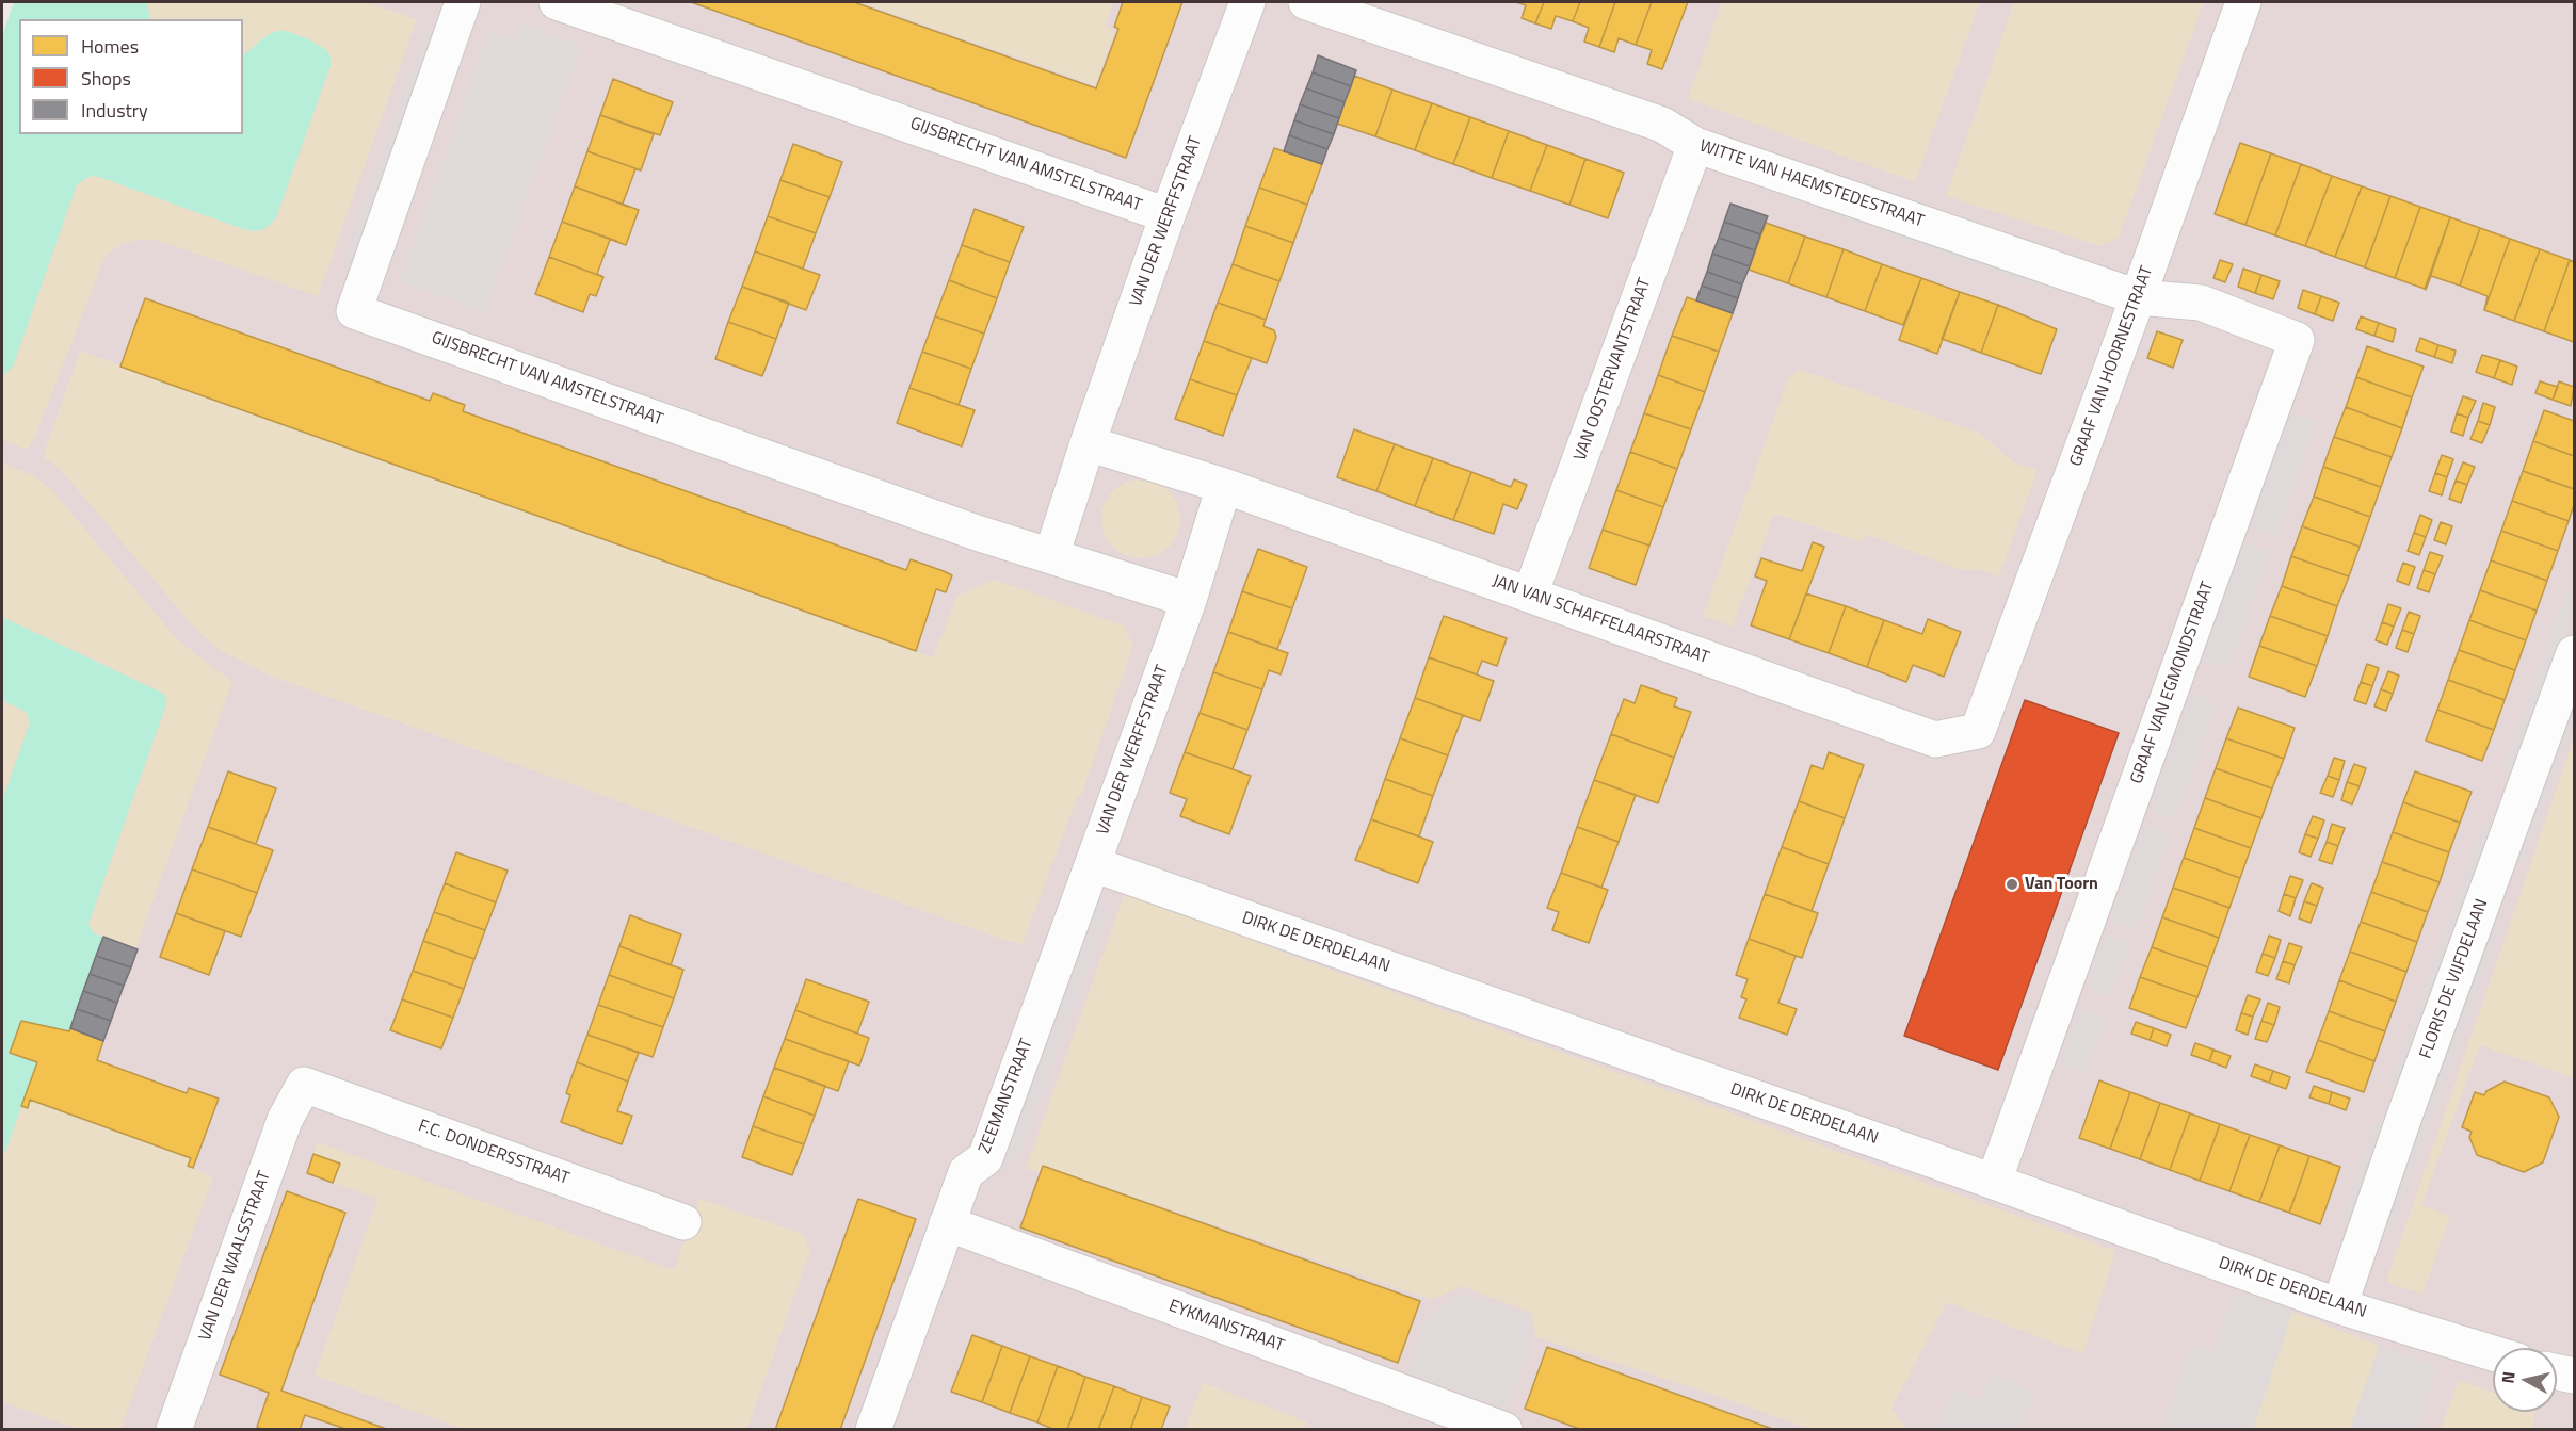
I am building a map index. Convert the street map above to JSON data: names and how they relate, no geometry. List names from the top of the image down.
{
  "streets": {
    "street": [
      "GIJSBRECHT VAN AMSTELSTRAAT",
      "WITTE VAN HAEMSTEDESTRAAT",
      "VAN DER WERFFSTRAAT",
      "GRAAF VAN HOORNESTRAAT",
      "VAN OOSTERVANTSTRAAT",
      "JAN VAN SCHAFFELAARSTRAAT",
      "GRAAF VAN EGMONDSTRAAT",
      "DIRK DE DERDELAAN",
      "FLORIS DE VIJFDELAAN",
      "ZEEMANSTRAAT",
      "F.C. DONDERSSTRAAT",
      "VAN DER WAALSSTRAAT",
      "EYKMANSTRAAT"
    ]
  },
  "crossings": [
    ["GIJSBRECHT VAN AMSTELSTRAAT", "VAN DER WERFFSTRAAT"],
    ["WITTE VAN HAEMSTEDESTRAAT", "GRAAF VAN HOORNESTRAAT"],
    ["WITTE VAN HAEMSTEDESTRAAT", "VAN OOSTERVANTSTRAAT"],
    ["WITTE VAN HAEMSTEDESTRAAT", "GRAAF VAN EGMONDSTRAAT"],
    ["VAN DER WERFFSTRAAT", "JAN VAN SCHAFFELAARSTRAAT"],
    ["VAN DER WERFFSTRAAT", "DIRK DE DERDELAAN"],
    ["VAN DER WERFFSTRAAT", "ZEEMANSTRAAT"],
    ["GRAAF VAN HOORNESTRAAT", "JAN VAN SCHAFFELAARSTRAAT"],
    ["GRAAF VAN HOORNESTRAAT", "GRAAF VAN EGMONDSTRAAT"],
    ["VAN OOSTERVANTSTRAAT", "JAN VAN SCHAFFELAARSTRAAT"],
    ["GRAAF VAN EGMONDSTRAAT", "DIRK DE DERDELAAN"],
    ["DIRK DE DERDELAAN", "FLORIS DE VIJFDELAAN"],
    ["DIRK DE DERDELAAN", "ZEEMANSTRAAT"],
    ["ZEEMANSTRAAT", "EYKMANSTRAAT"],
    ["F.C. DONDERSSTRAAT", "VAN DER WAALSSTRAAT"]
  ],
  "places": ["Van Toorn"],
  "legend": ["Homes", "Shops", "Industry"],
  "north": "left"
}
